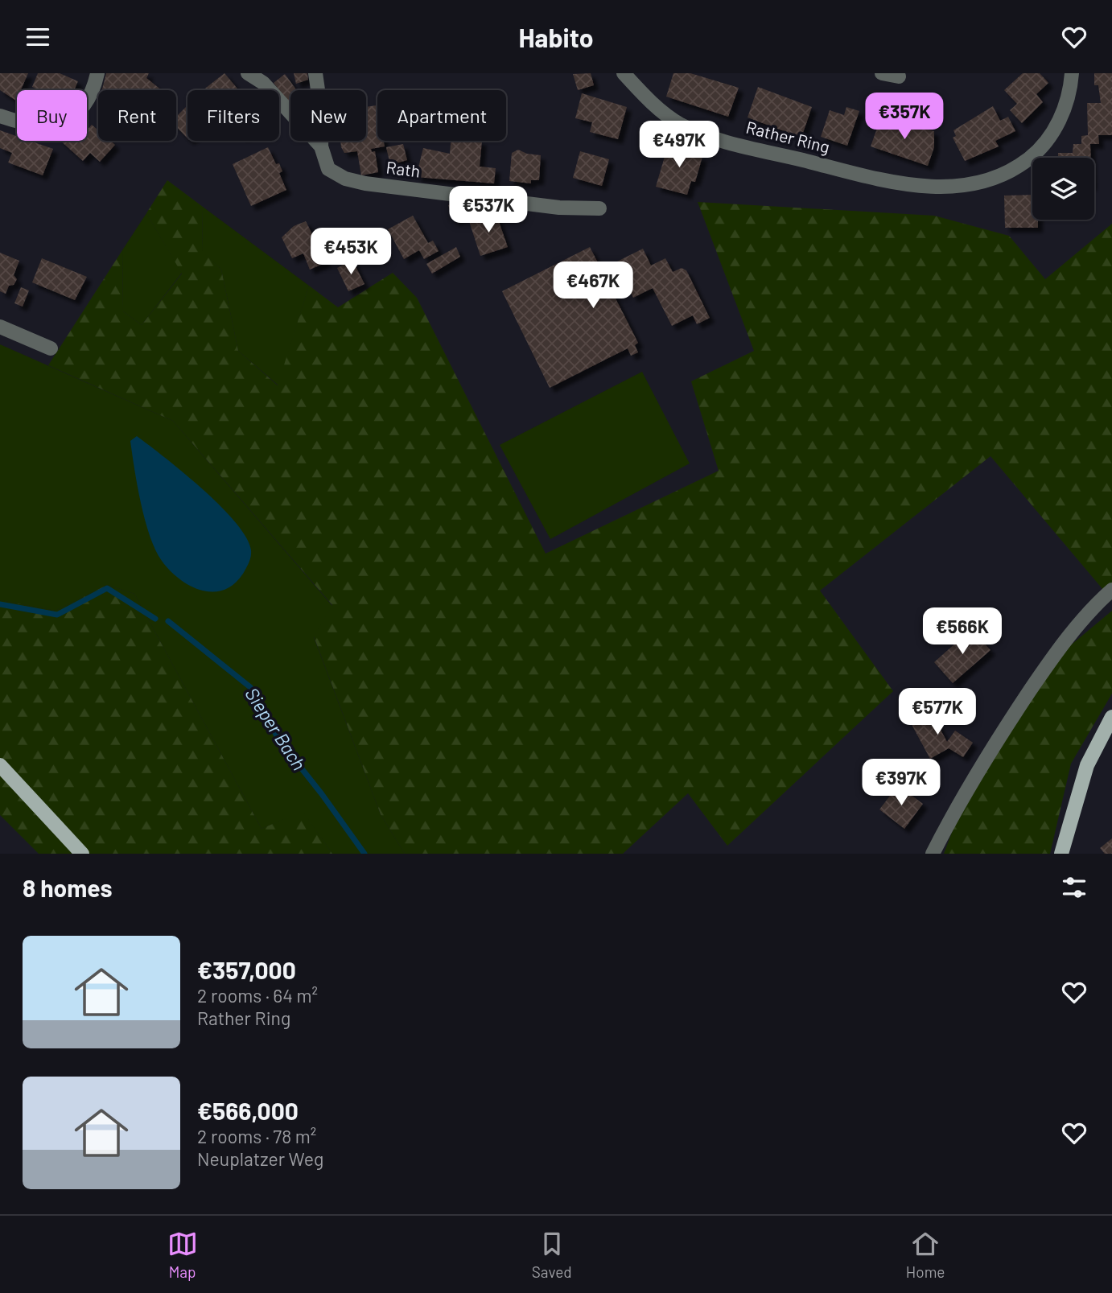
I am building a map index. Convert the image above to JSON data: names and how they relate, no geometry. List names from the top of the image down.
{
  "streets": {
    "street": ["Rather Ring", "Rath"]
  },
  "water": ["Sieper Bach"],
  "page": {
    "header": "Habito",
    "chip": [
      "Buy",
      "Rent",
      "Filters",
      "New",
      "Apartment"
    ],
    "price": [
      "€357K",
      "€497K",
      "€537K",
      "€453K",
      "€467K",
      "€566K",
      "€577K",
      "€397K"
    ],
    "heading": "8 homes",
    "list": [
      {
        "name": "€357,000",
        "note": "2 rooms · 64 m² · Rather Ring"
      },
      {
        "name": "€566,000",
        "note": "2 rooms · 78 m² · Neuplatzer Weg"
      }
    ],
    "tabs": ["Map", "Saved", "Home"]
  }
}
